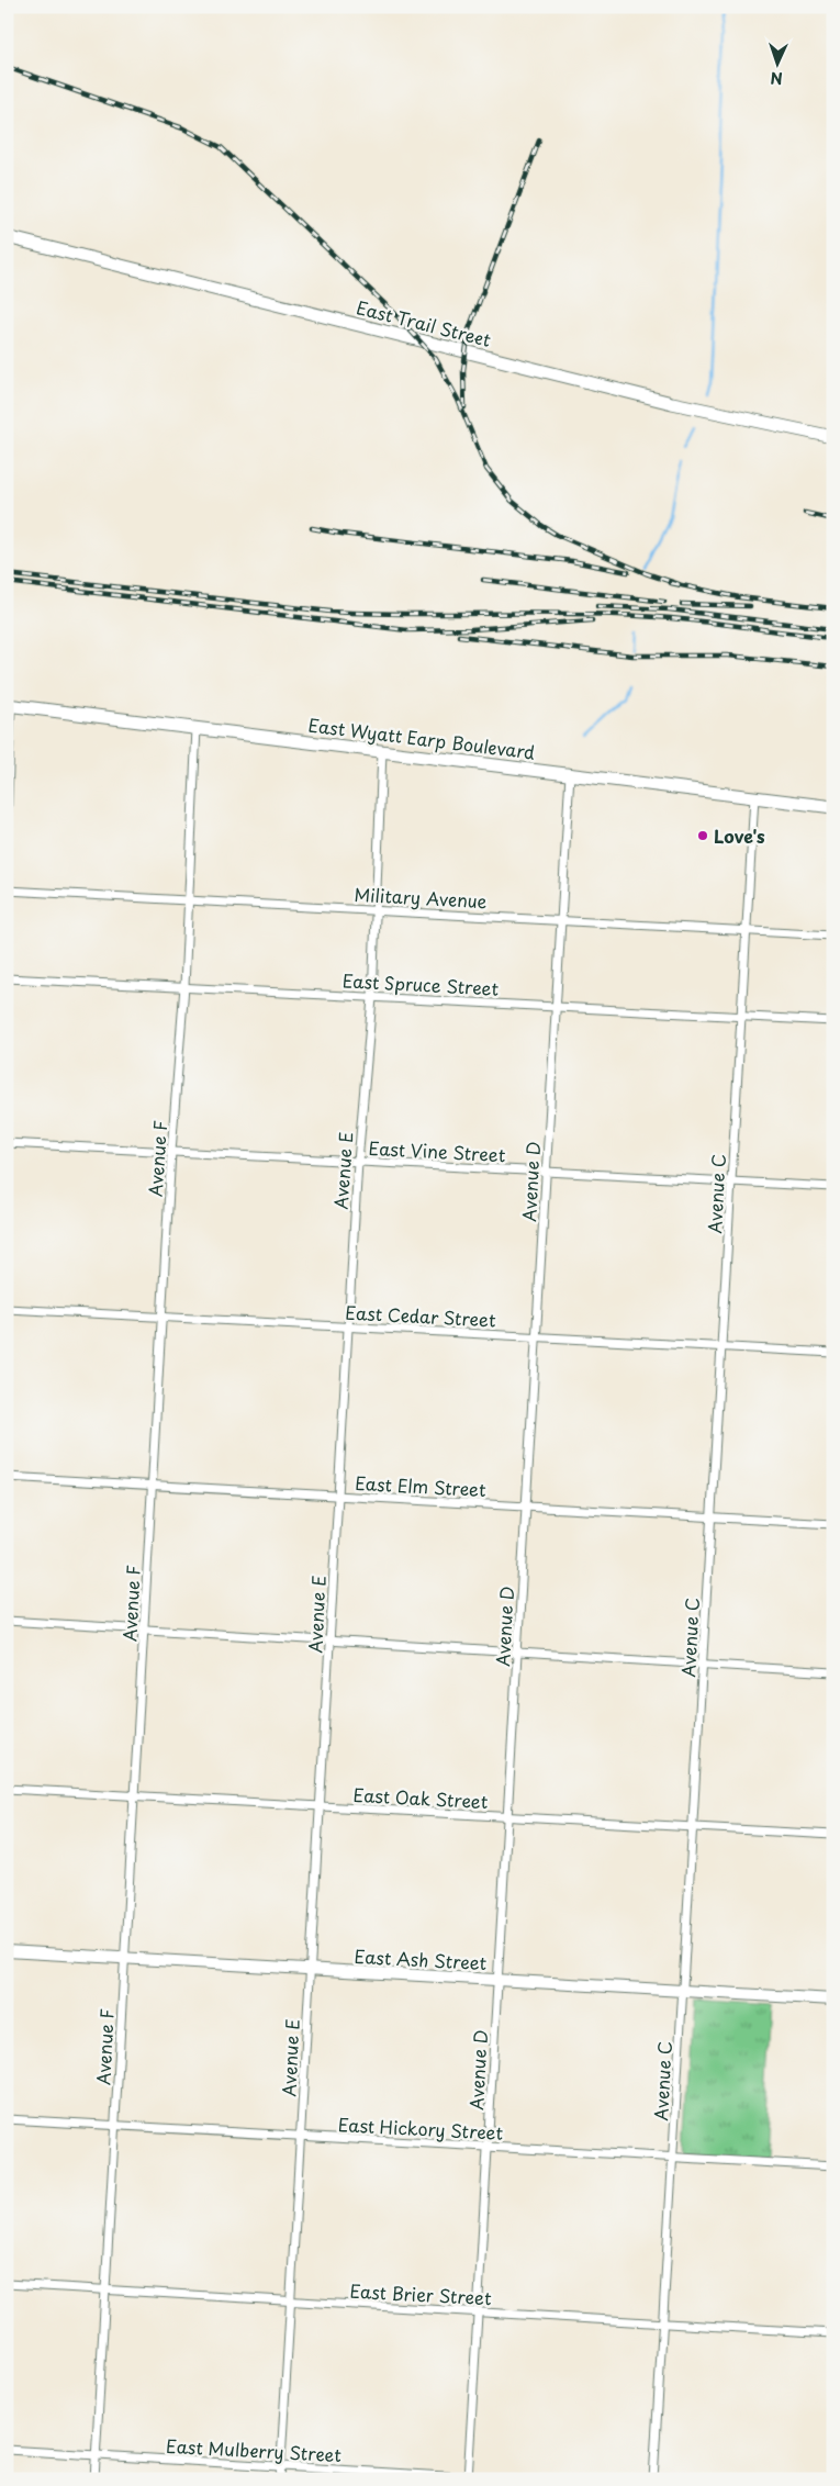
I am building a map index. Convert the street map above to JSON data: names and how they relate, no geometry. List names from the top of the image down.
{
  "streets": {
    "main road": ["East Trail Street", "East Wyatt Earp Boulevard"],
    "street": [
      "Military Avenue",
      "East Spruce Street",
      "East Vine Street",
      "Avenue F",
      "Avenue E",
      "Avenue D",
      "Avenue C",
      "East Cedar Street",
      "East Elm Street",
      "East Oak Street",
      "East Ash Street",
      "East Hickory Street",
      "East Brier Street",
      "East Mulberry Street"
    ]
  },
  "crossings": [
    ["East Wyatt Earp Boulevard", "Avenue F"],
    ["East Wyatt Earp Boulevard", "Avenue E"],
    ["East Wyatt Earp Boulevard", "Avenue D"],
    ["East Wyatt Earp Boulevard", "Avenue C"],
    ["Military Avenue", "Avenue F"],
    ["Military Avenue", "Avenue E"],
    ["Military Avenue", "Avenue D"],
    ["Military Avenue", "Avenue C"],
    ["East Spruce Street", "Avenue F"],
    ["East Spruce Street", "Avenue E"],
    ["East Spruce Street", "Avenue D"],
    ["East Spruce Street", "Avenue C"],
    ["East Vine Street", "Avenue F"],
    ["East Vine Street", "Avenue E"],
    ["East Vine Street", "Avenue D"],
    ["East Vine Street", "Avenue C"],
    ["Avenue F", "East Cedar Street"],
    ["Avenue F", "East Elm Street"],
    ["Avenue F", "East Oak Street"],
    ["Avenue F", "East Ash Street"],
    ["Avenue F", "East Hickory Street"],
    ["Avenue F", "East Brier Street"],
    ["Avenue F", "East Mulberry Street"],
    ["Avenue E", "East Cedar Street"],
    ["Avenue E", "East Elm Street"],
    ["Avenue E", "East Oak Street"],
    ["Avenue E", "East Ash Street"],
    ["Avenue E", "East Hickory Street"],
    ["Avenue E", "East Brier Street"],
    ["Avenue E", "East Mulberry Street"],
    ["Avenue D", "East Cedar Street"],
    ["Avenue D", "East Elm Street"],
    ["Avenue D", "East Oak Street"],
    ["Avenue D", "East Ash Street"],
    ["Avenue D", "East Hickory Street"],
    ["Avenue D", "East Brier Street"],
    ["Avenue D", "East Mulberry Street"],
    ["Avenue C", "East Cedar Street"],
    ["Avenue C", "East Elm Street"],
    ["Avenue C", "East Oak Street"],
    ["Avenue C", "East Ash Street"],
    ["Avenue C", "East Hickory Street"],
    ["Avenue C", "East Brier Street"]
  ],
  "places": ["Love's"],
  "north": "bottom"
}
